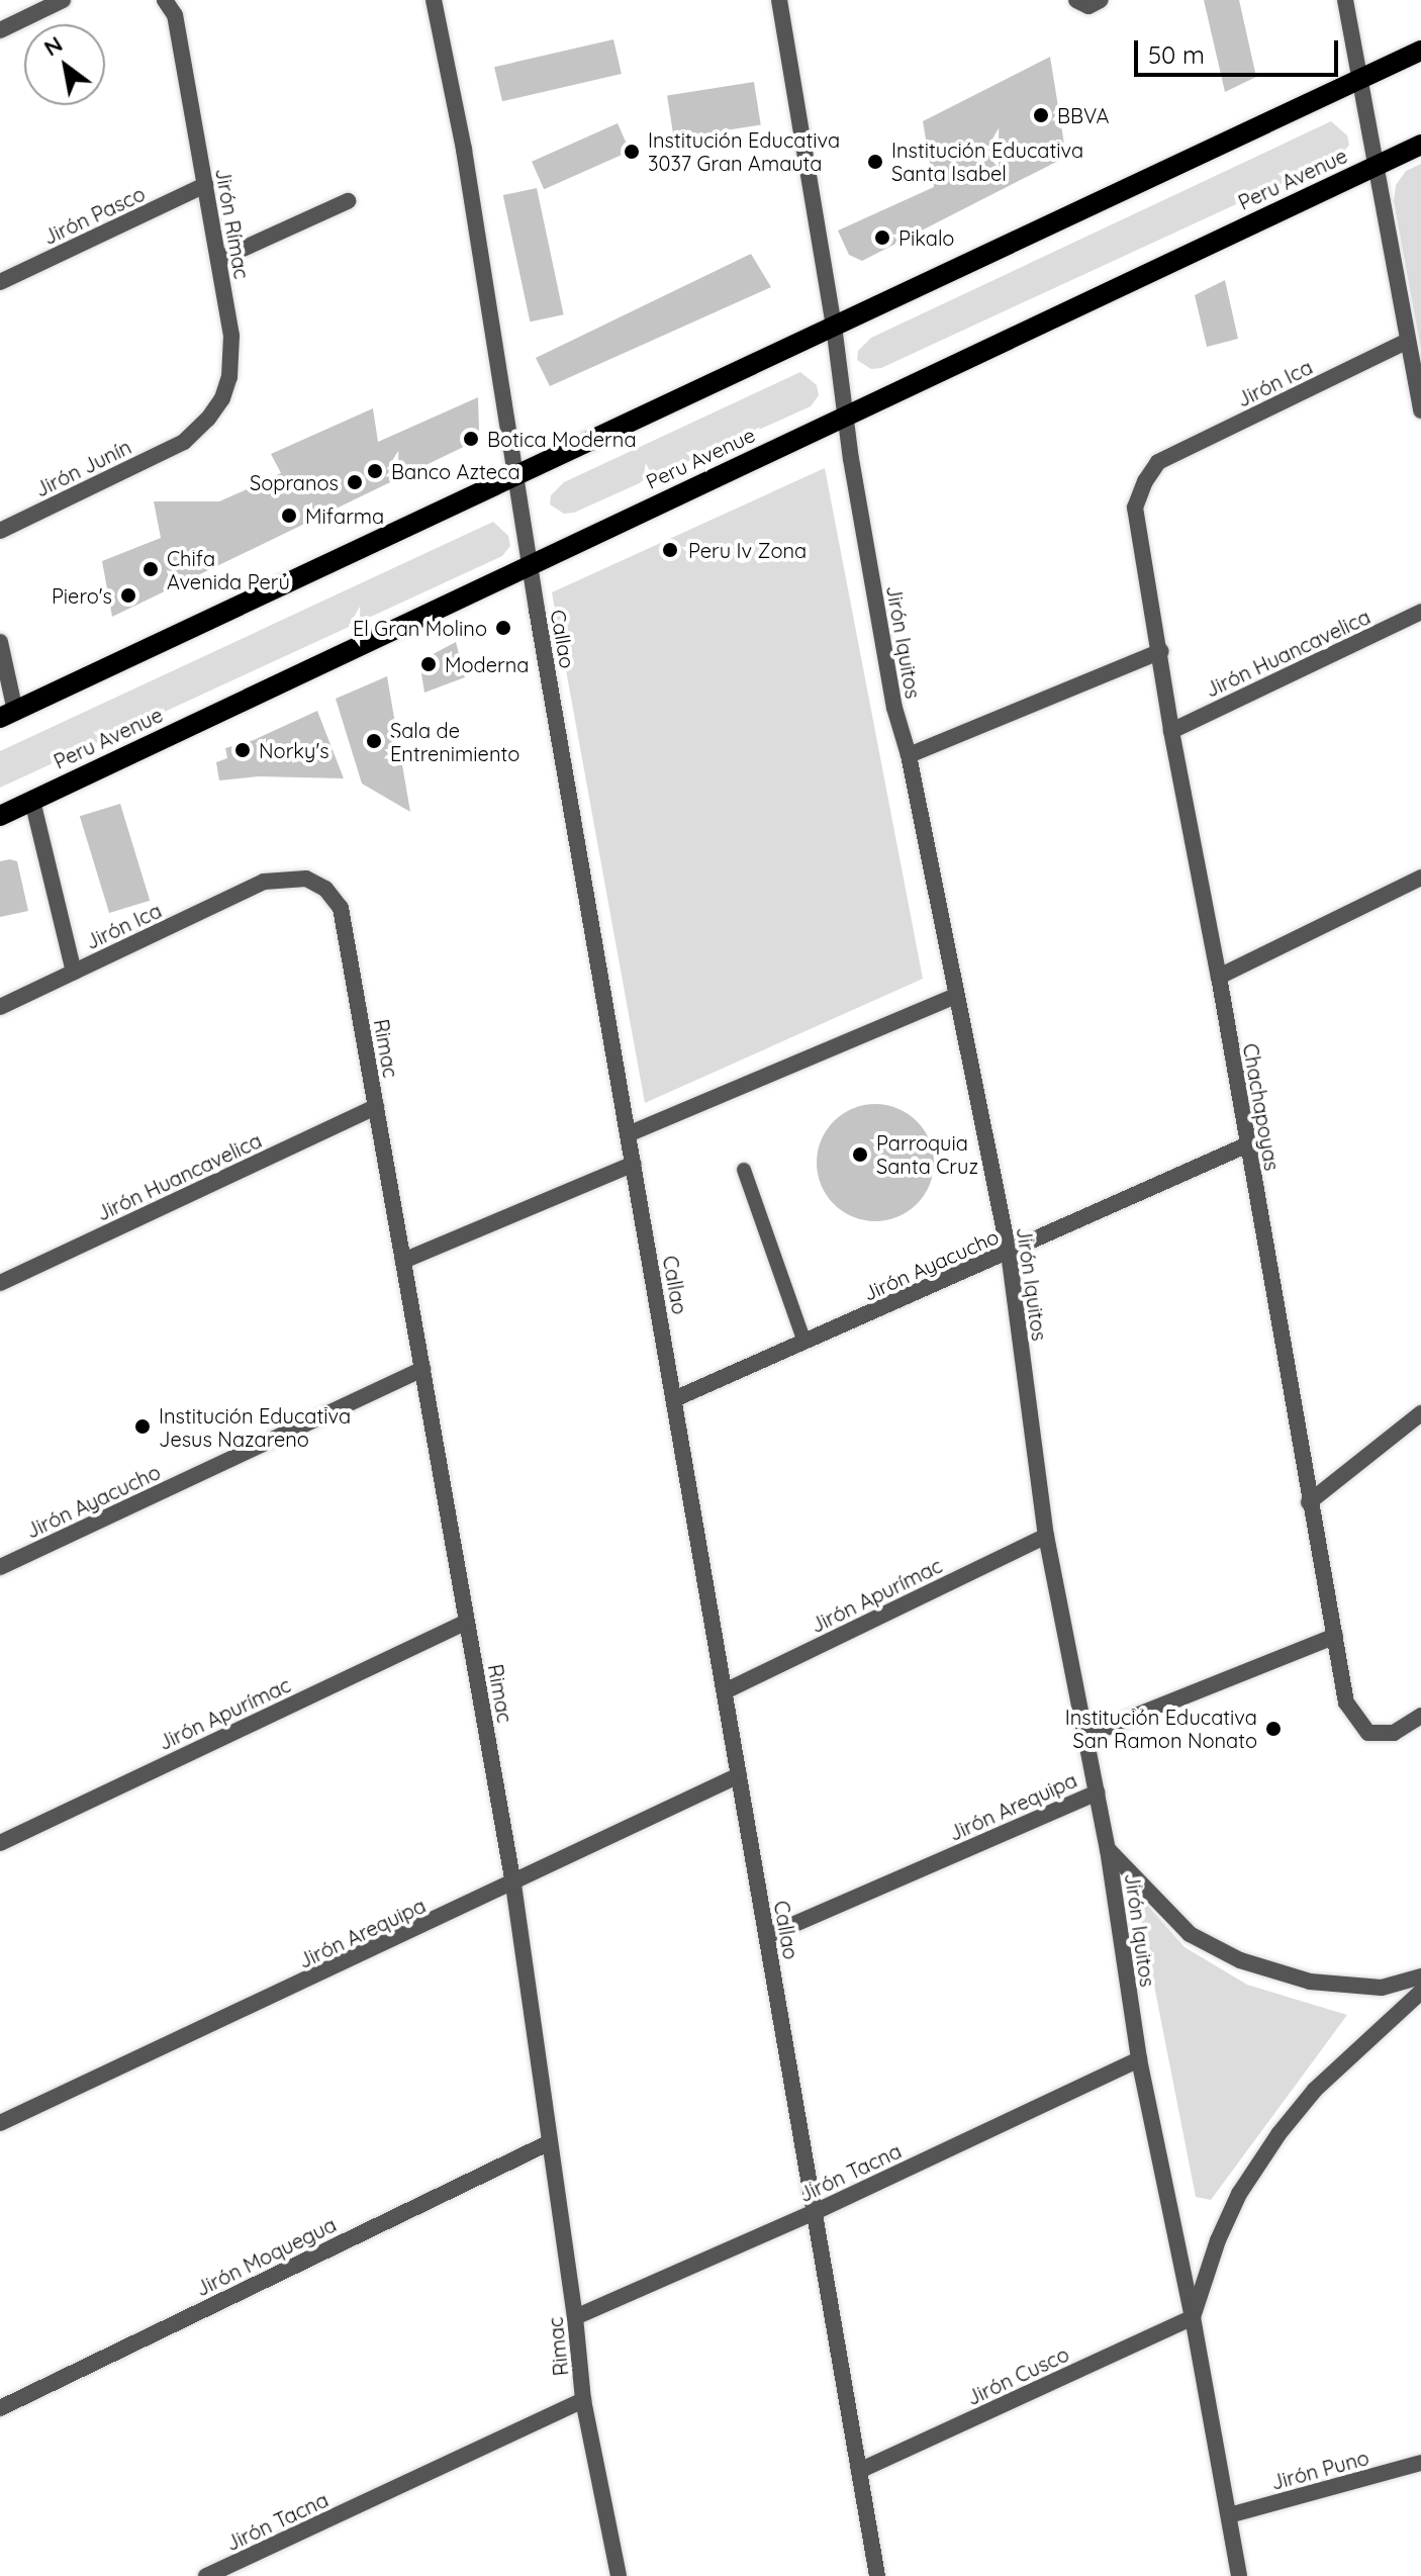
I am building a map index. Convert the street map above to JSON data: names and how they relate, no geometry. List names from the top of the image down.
{
  "streets": {
    "main road": ["Peru Avenue"],
    "street": [
      "Jirón Pasco",
      "Jirón Rímac",
      "Jirón Ica",
      "Jirón Junín",
      "Callao",
      "Jirón Iquitos",
      "Jirón Huancavelica",
      "Rimac",
      "Chachapoyas",
      "Jirón Ayacucho",
      "Jirón Apurímac",
      "Jirón Arequipa",
      "Jirón Tacna",
      "Jirón Moquegua",
      "Jirón Cusco",
      "Jirón Puno"
    ]
  },
  "crossings": [
    ["Peru Avenue", "Callao"],
    ["Peru Avenue", "Jirón Iquitos"],
    ["Jirón Pasco", "Jirón Rímac"],
    ["Jirón Rímac", "Jirón Junín"],
    ["Jirón Ica", "Rimac"],
    ["Jirón Ica", "Chachapoyas"],
    ["Callao", "Jirón Ayacucho"],
    ["Callao", "Jirón Apurímac"],
    ["Callao", "Jirón Arequipa"],
    ["Callao", "Jirón Tacna"],
    ["Callao", "Jirón Cusco"],
    ["Jirón Iquitos", "Jirón Ayacucho"],
    ["Jirón Iquitos", "Jirón Apurímac"],
    ["Jirón Iquitos", "Jirón Arequipa"],
    ["Jirón Iquitos", "Jirón Tacna"],
    ["Jirón Iquitos", "Jirón Cusco"],
    ["Jirón Iquitos", "Jirón Puno"],
    ["Jirón Huancavelica", "Rimac"],
    ["Jirón Huancavelica", "Chachapoyas"],
    ["Rimac", "Jirón Ayacucho"],
    ["Rimac", "Jirón Apurímac"],
    ["Rimac", "Jirón Arequipa"],
    ["Rimac", "Jirón Tacna"],
    ["Rimac", "Jirón Moquegua"],
    ["Chachapoyas", "Jirón Ayacucho"]
  ],
  "places": [
    "BBVA",
    "Institución Educativa 3037 Gran Amauta",
    "Institución Educativa Santa Isabel",
    "Pikalo",
    "Botica Moderna",
    "Banco Azteca",
    "Sopranos",
    "Mifarma",
    "Peru Iv Zona",
    "Chifa Avenida Perú",
    "Piero's",
    "El Gran Molino",
    "Moderna",
    "Sala de Entrenimiento",
    "Norky's",
    "Parroquia Santa Cruz",
    "Institución Educativa Jesus Nazareno",
    "Institución Educativa San Ramon Nonato"
  ],
  "scale_bar": "50 m",
  "north": "top left"
}
